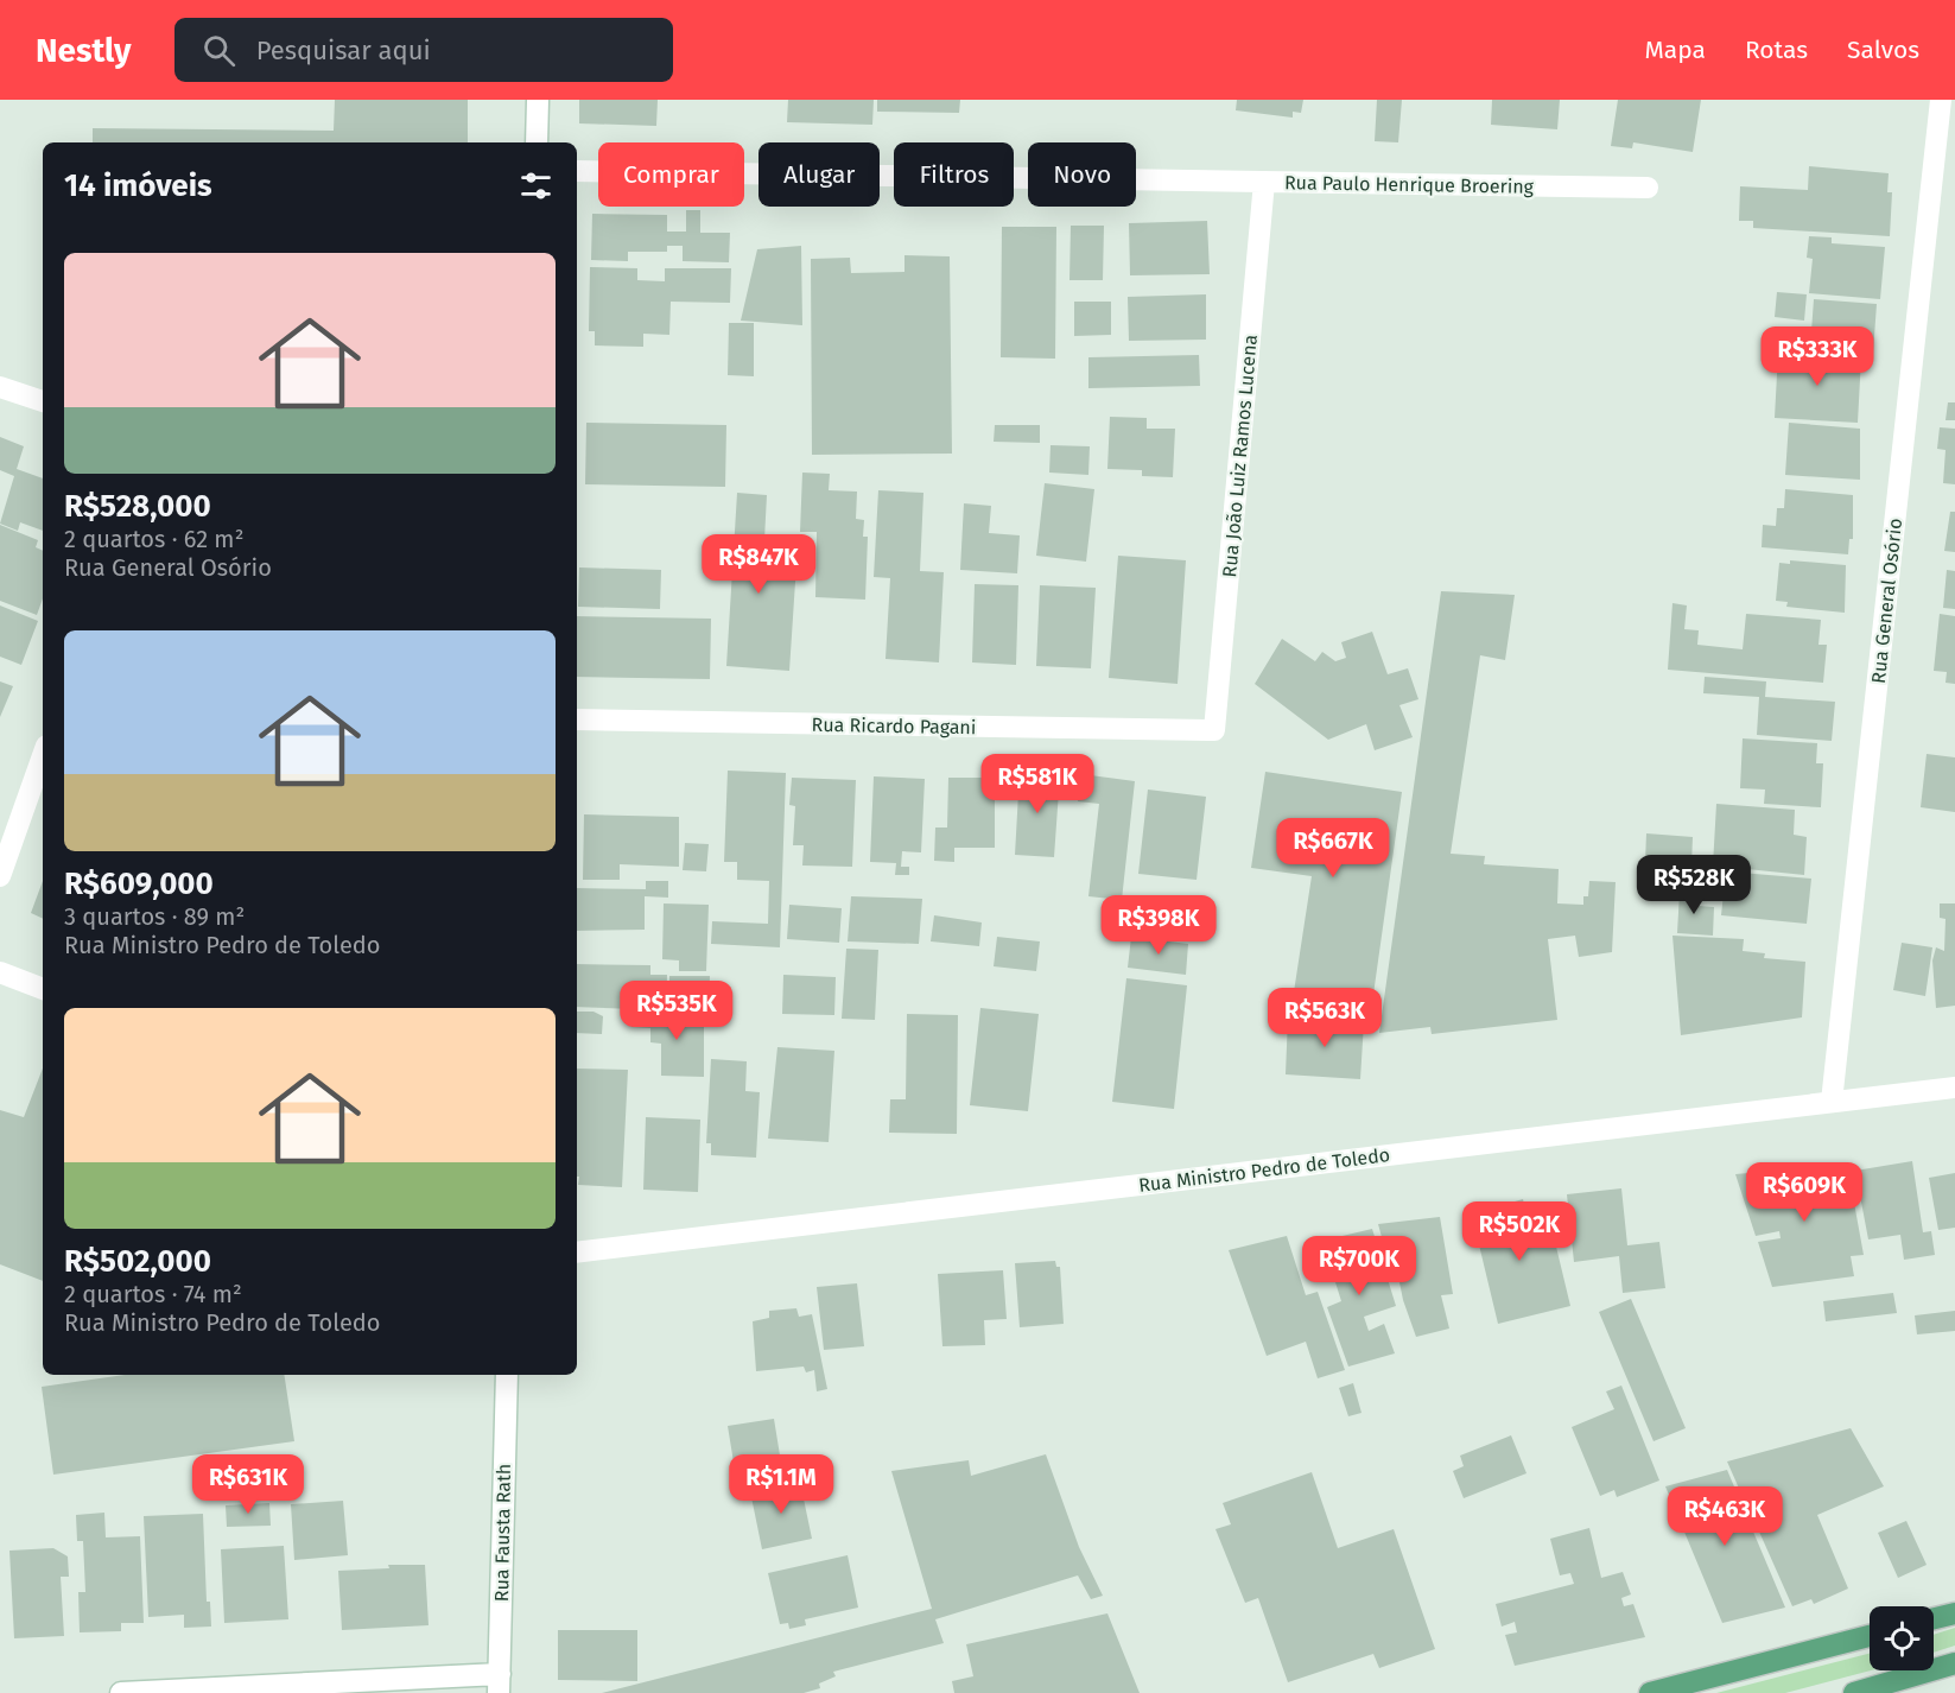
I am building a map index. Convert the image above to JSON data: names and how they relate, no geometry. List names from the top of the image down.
{
  "streets": {
    "street": [
      "Rua Paulo Henrique Broering",
      "Rua João Luiz Ramos Lucena",
      "Rua General Osório",
      "Rua Ricardo Pagani",
      "Rua Ministro Pedro de Toledo",
      "Rua Fausta Rath"
    ]
  },
  "crossings": [
    ["Rua Paulo Henrique Broering", "Rua João Luiz Ramos Lucena"],
    ["Rua João Luiz Ramos Lucena", "Rua Ricardo Pagani"],
    ["Rua General Osório", "Rua Ministro Pedro de Toledo"]
  ],
  "page": {
    "header": "Nestly",
    "search": "Pesquisar aqui",
    "nav": ["Mapa", "Rotas", "Salvos"],
    "chip": [
      "Comprar",
      "Alugar",
      "Filtros",
      "Novo"
    ],
    "heading": "14 imóveis",
    "list": [
      {
        "name": "R$528,000",
        "note": "2 quartos · 62 m² · Rua General Osório"
      },
      {
        "name": "R$609,000",
        "note": "3 quartos · 89 m² · Rua Ministro Pedro de Toledo"
      },
      {
        "name": "R$502,000",
        "note": "2 quartos · 74 m² · Rua Ministro Pedro de Toledo"
      }
    ],
    "price": [
      "R$333K",
      "R$847K",
      "R$581K",
      "R$667K",
      "R$528K",
      "R$398K",
      "R$535K",
      "R$563K",
      "R$609K",
      "R$502K",
      "R$700K",
      "R$631K",
      "R$1.1M",
      "R$463K"
    ]
  }
}
